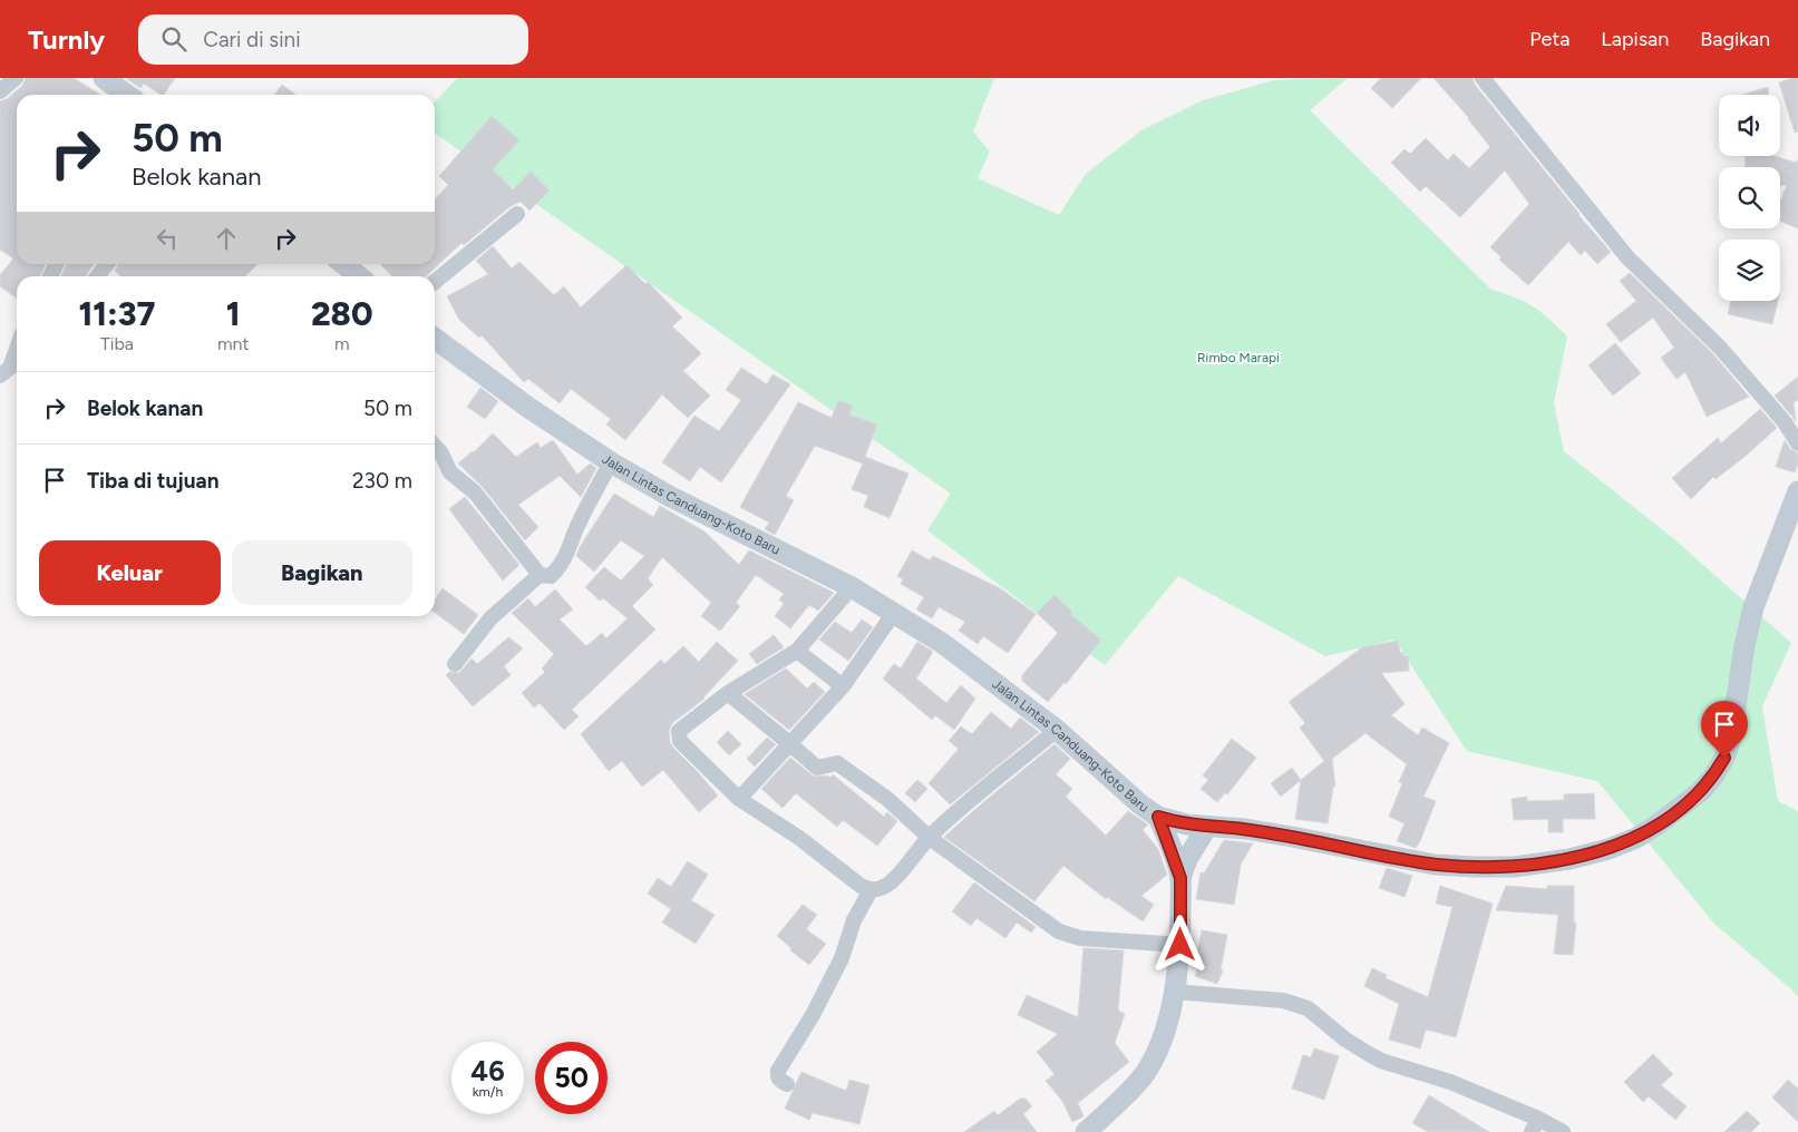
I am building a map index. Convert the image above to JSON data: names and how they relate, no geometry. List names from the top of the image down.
{
  "streets": {
    "main road": ["Jalan Lintas Canduang-Koto Baru"]
  },
  "parks": ["Rimbo Marapi"],
  "page": {
    "header": "Turnly",
    "search": "Cari di sini",
    "nav": ["Peta", "Lapisan", "Bagikan"],
    "turn": ["50 m", "Belok kanan"],
    "eta": [
      "11:37",
      "Tiba",
      "1",
      "mnt",
      "280",
      "m"
    ],
    "list": [
      {
        "name": "Belok kanan",
        "value": "50 m"
      },
      {
        "name": "Tiba di tujuan",
        "value": "230 m"
      }
    ],
    "buttons": ["Keluar", "Bagikan"],
    "speed": "46 km/h",
    "limit": "50"
  }
}
